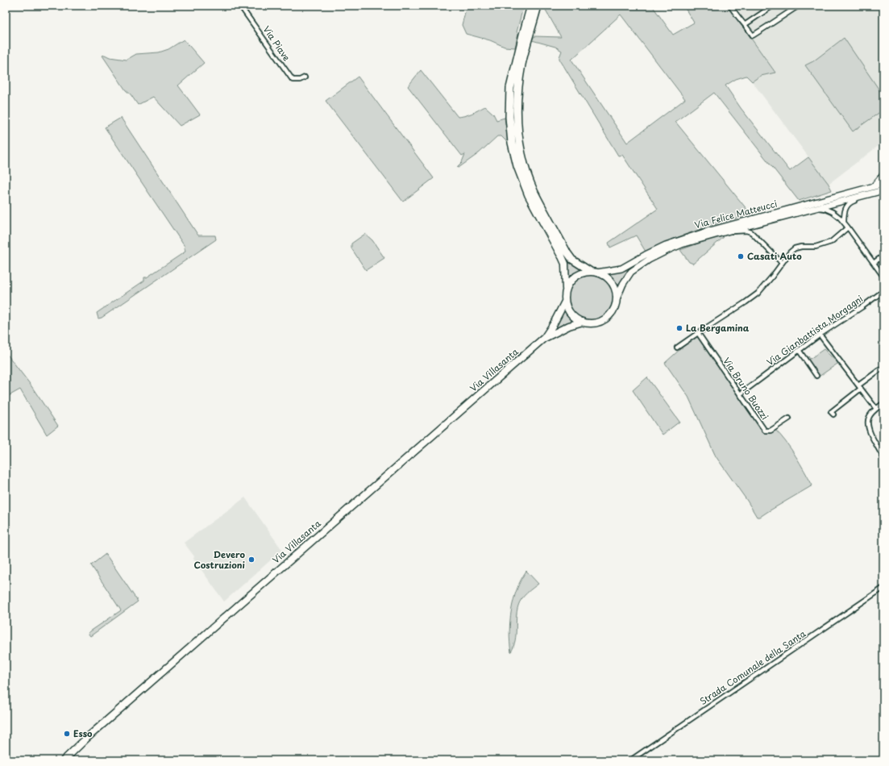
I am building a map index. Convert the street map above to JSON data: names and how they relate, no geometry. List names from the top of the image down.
{
  "streets": {
    "main road": ["Via Felice Matteucci", "Via Villasanta"],
    "street": [
      "Via Piave",
      "Via Gianbattista Morgagni",
      "Via Bruno Buozzi",
      "Strada Comunale della Santa"
    ]
  },
  "crossings": [
    ["Via Gianbattista Morgagni", "Via Bruno Buozzi"]
  ],
  "places": [
    "Casati Auto",
    "La Bergamina",
    "Devero Costruzioni",
    "Esso"
  ]
}
